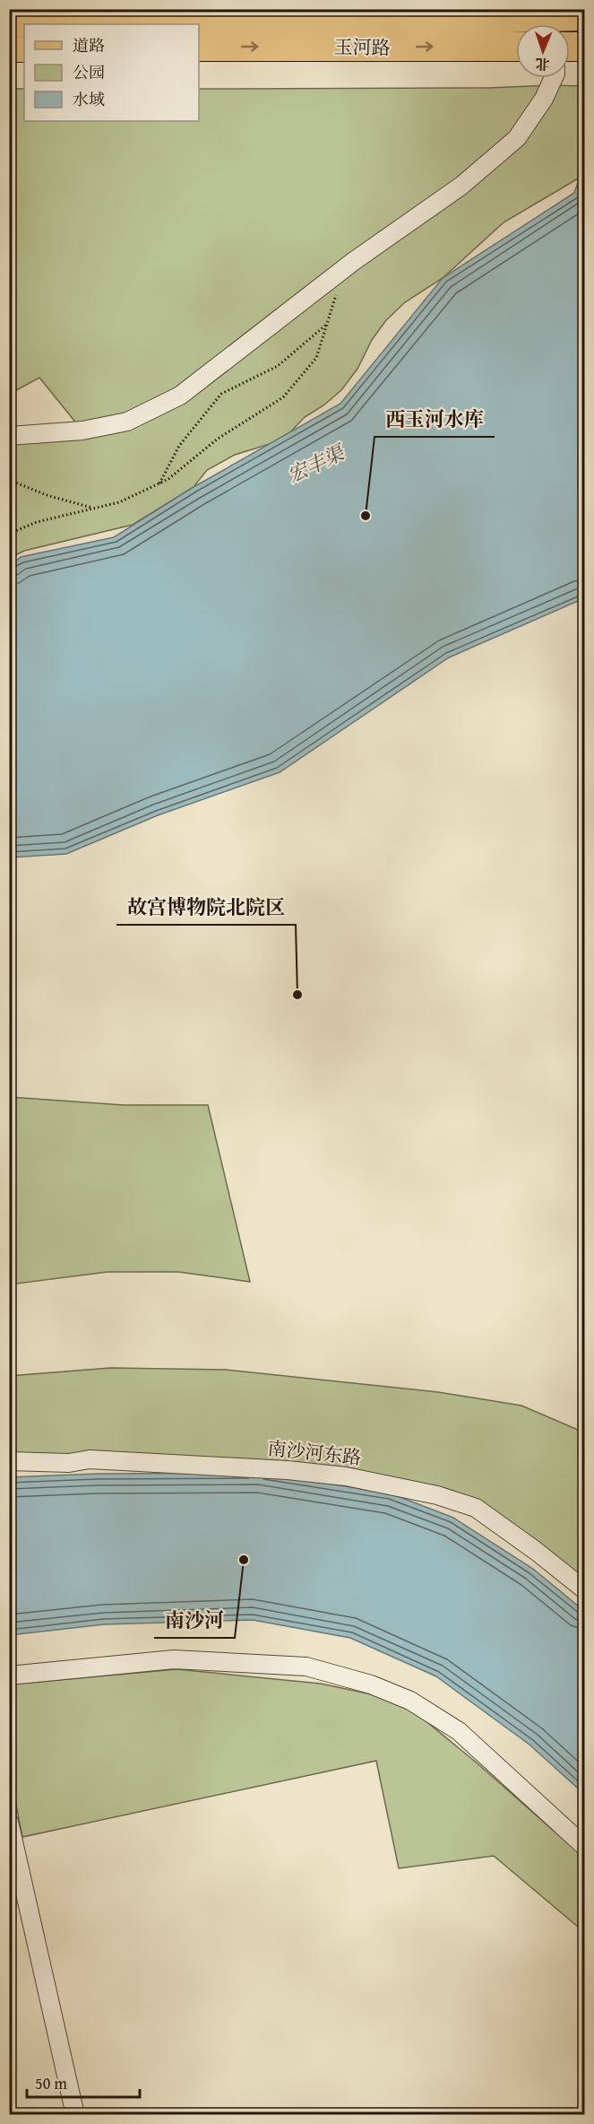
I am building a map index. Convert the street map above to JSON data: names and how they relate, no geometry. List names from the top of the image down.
{
  "streets": {
    "main road": ["玉河路"],
    "street": ["南沙河东路"]
  },
  "water": ["宏丰渠"],
  "places": ["西玉河水库", "故宫博物院北院区", "南沙河"],
  "legend": ["道路", "公园", "水域"],
  "scale_bar": "50 m",
  "north": "bottom"
}
